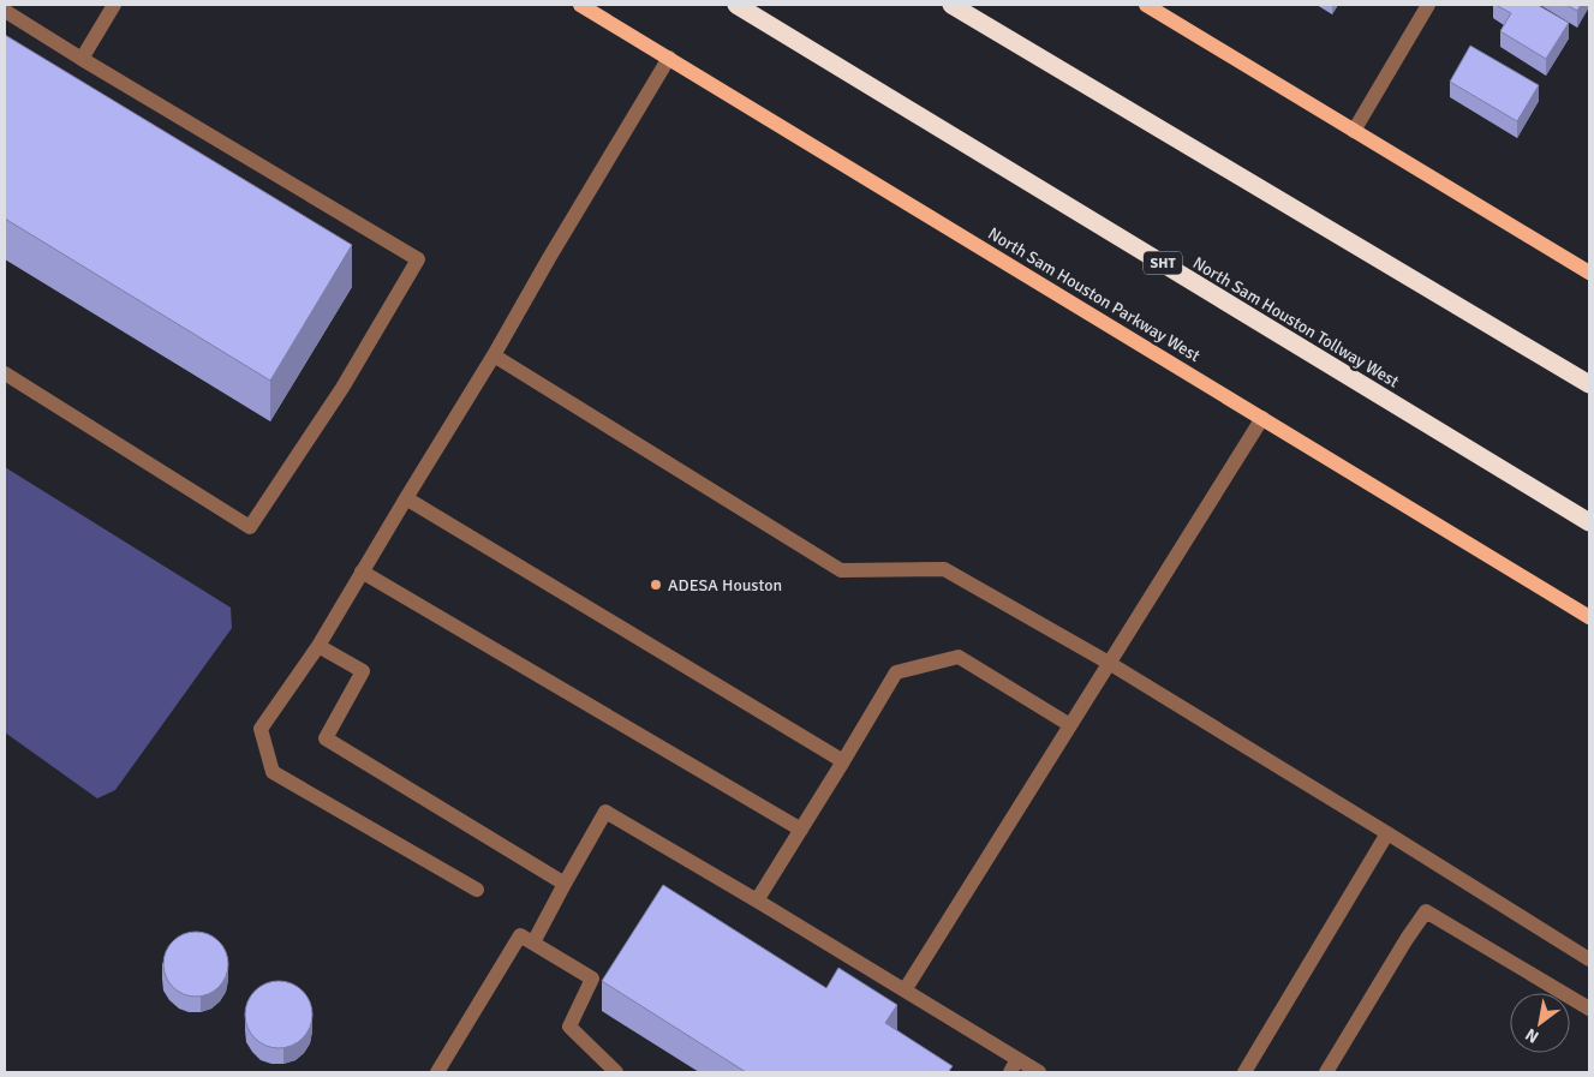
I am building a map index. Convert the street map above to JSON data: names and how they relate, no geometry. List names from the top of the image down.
{
  "streets": {
    "highway": ["SHT", "North Sam Houston Tollway West"],
    "main road": ["North Sam Houston Parkway West"]
  },
  "places": ["ADESA Houston"],
  "north": "bottom left"
}
